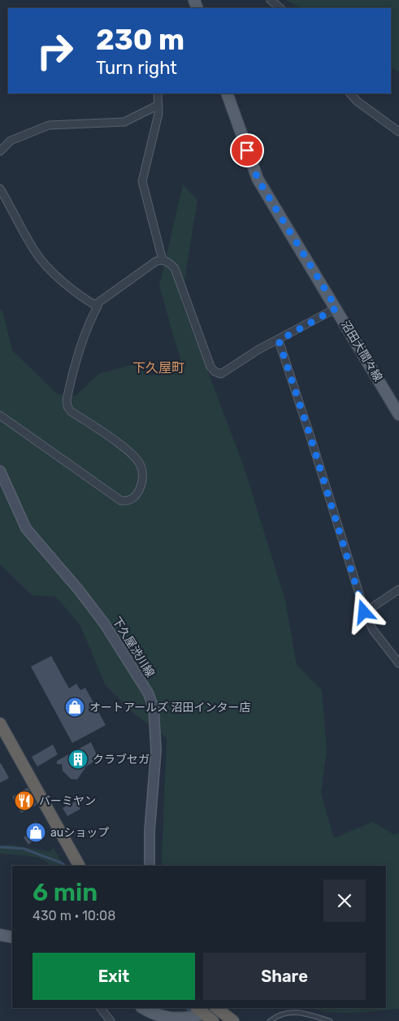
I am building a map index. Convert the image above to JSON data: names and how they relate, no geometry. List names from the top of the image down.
{
  "streets": {
    "main road": ["沼田大間々線", "下久屋渋川線"]
  },
  "districts": ["下久屋町"],
  "places": {
    "shop": ["オートアールズ 沼田インター店", "auショップ"],
    "building": ["クラブセガ"],
    "restaurant": ["バーミヤン"]
  },
  "page": {
    "turn": ["230 m", "Turn right"],
    "heading": ["6 min", "430 m · 10:08"],
    "buttons": ["Exit", "Share"]
  }
}
